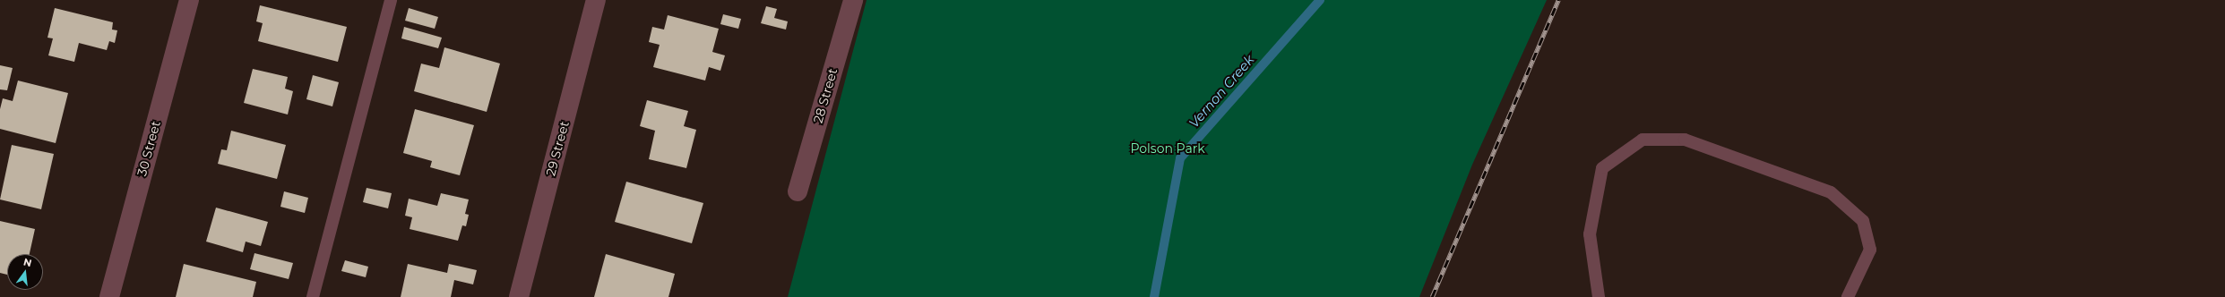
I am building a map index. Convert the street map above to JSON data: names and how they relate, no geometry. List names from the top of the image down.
{
  "streets": {
    "street": ["28 Street", "30 Street", "29 Street"]
  },
  "water": ["Vernon Creek"],
  "parks": ["Polson Park"],
  "north": "top"
}
